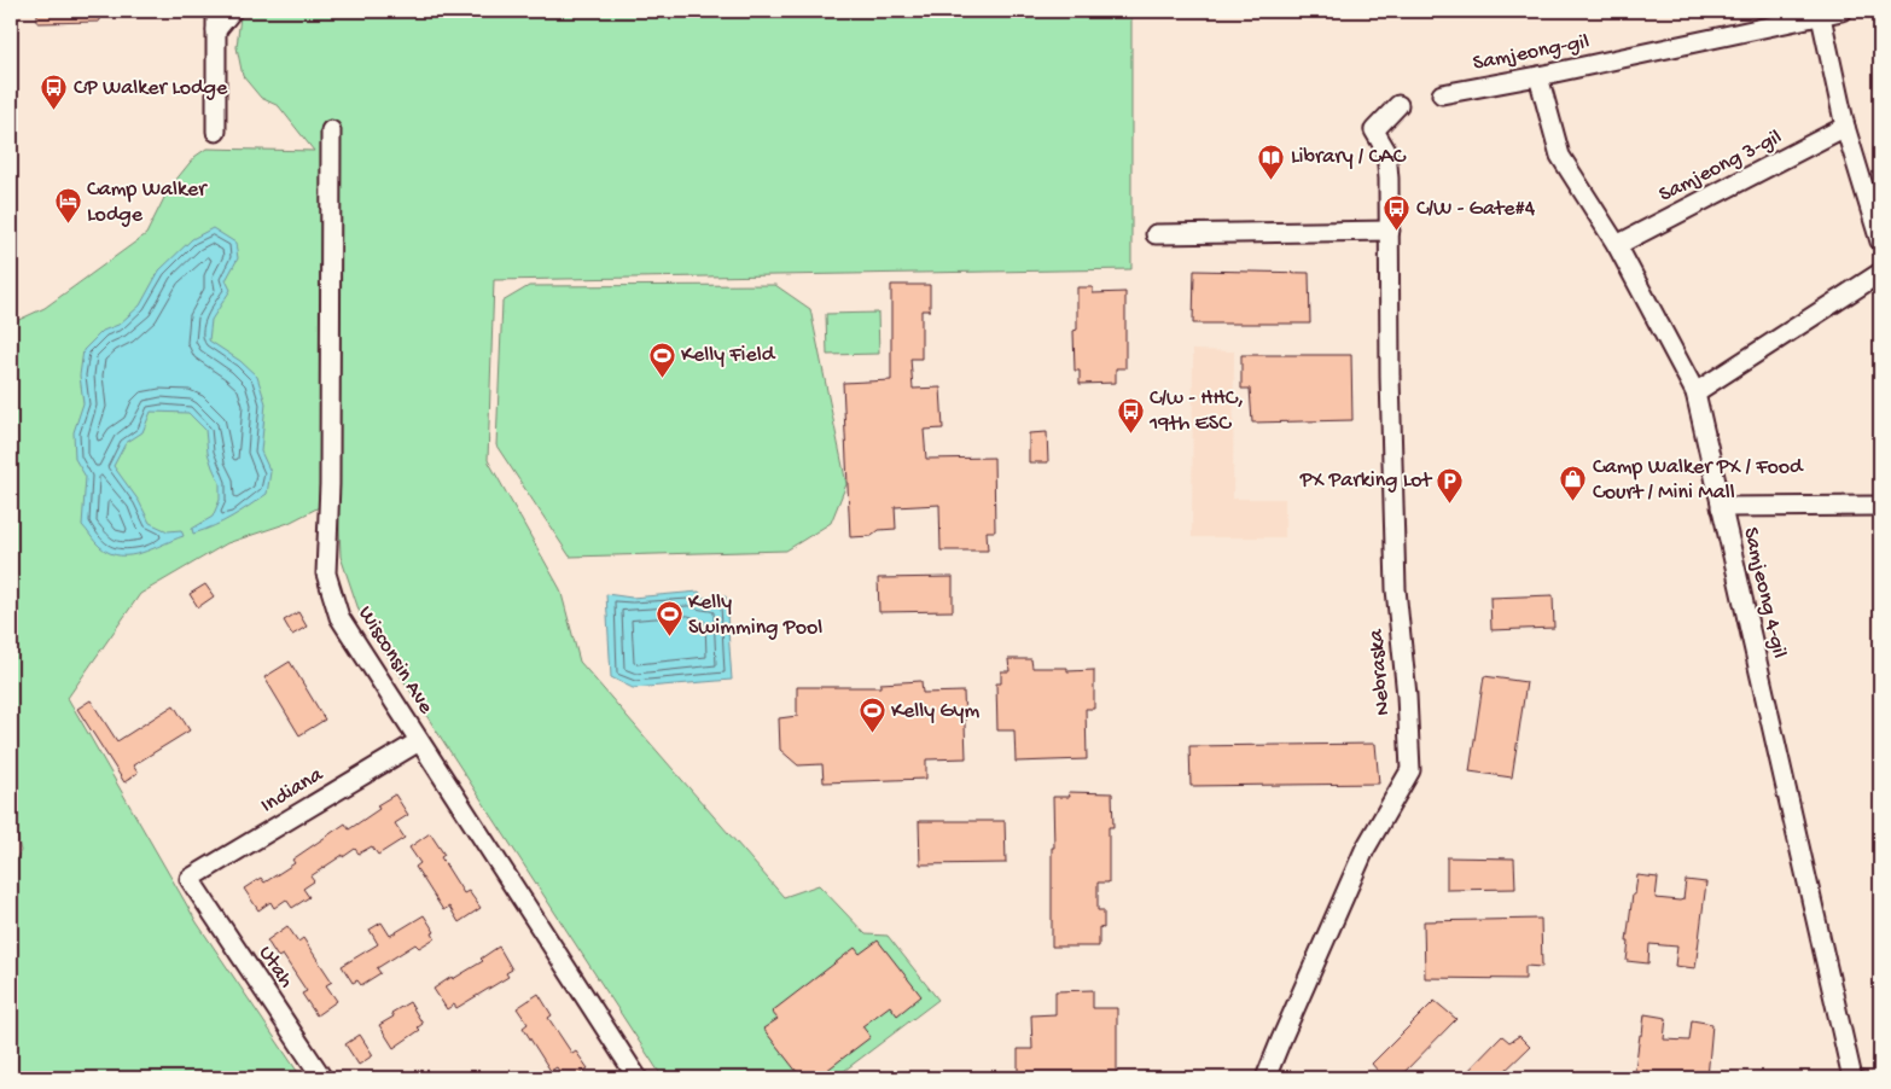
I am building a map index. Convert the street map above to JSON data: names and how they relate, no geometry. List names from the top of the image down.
{
  "streets": {
    "street": [
      "Samjeong-gil",
      "Samjeong 3-gil",
      "Samjeong 4-gil",
      "Wisconsin Ave",
      "Nebraska",
      "Indiana",
      "Utah"
    ]
  },
  "crossings": [
    ["Samjeong-gil", "Samjeong 4-gil"],
    ["Samjeong 3-gil", "Samjeong 4-gil"],
    ["Wisconsin Ave", "Indiana"],
    ["Indiana", "Utah"]
  ],
  "places": {
    "bus stop": ["CP Walker Lodge", "C/W - Gate#4", "C/w - HHC, 19th ESC"],
    "library": ["Library / CAC"],
    "hotel": ["Camp Walker Lodge"],
    "sports": ["Kelly Field", "Kelly Swimming Pool", "Kelly Gym"],
    "shop": ["Camp Walker PX / Food Court / Mini Mall"],
    "parking": ["PX Parking Lot"]
  }
}
